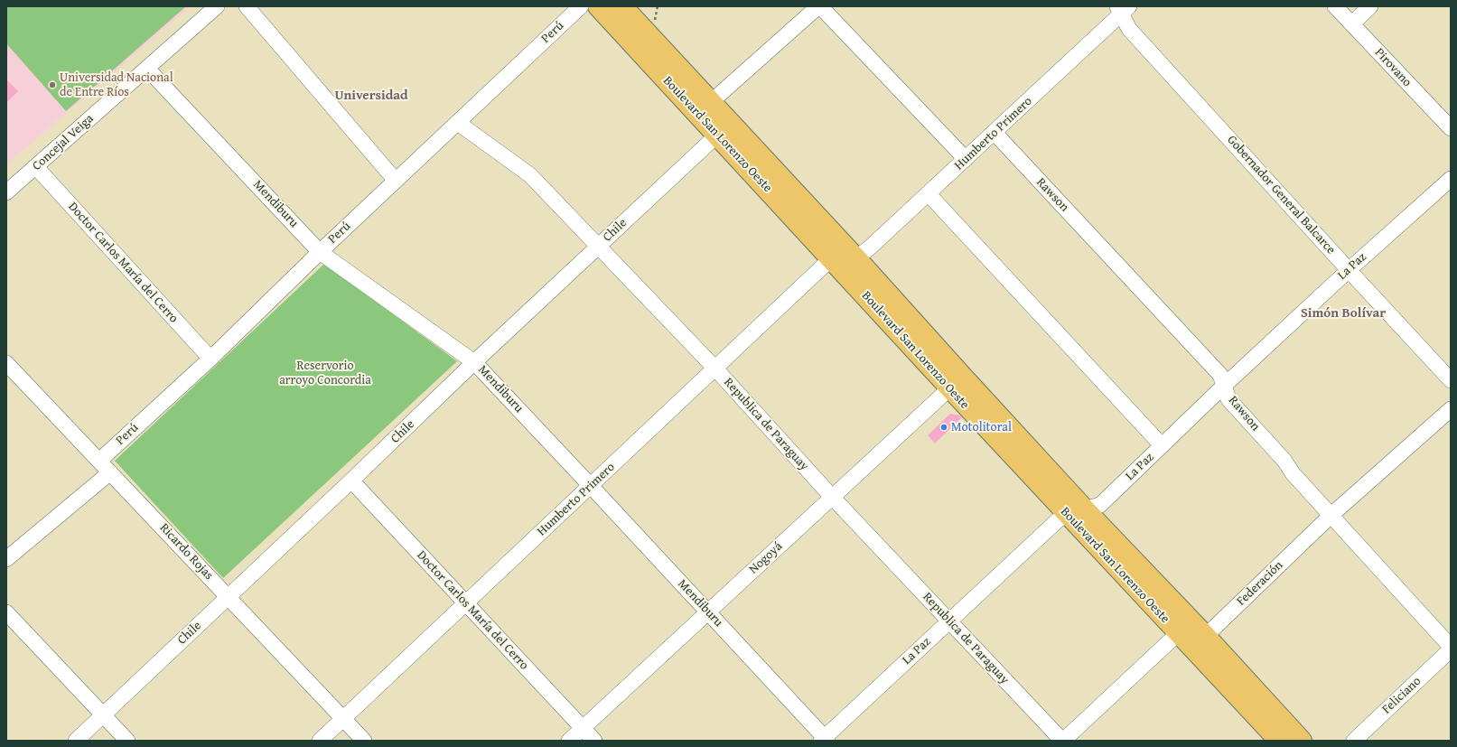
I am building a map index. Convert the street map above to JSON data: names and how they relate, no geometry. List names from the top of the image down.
{
  "streets": {
    "main road": ["Boulevard San Lorenzo Oeste"],
    "street": [
      "Perú",
      "Pirovano",
      "Humberto Primero",
      "Concejal Veiga",
      "Rawson",
      "Gobernador General Balcarce",
      "Mendiburu",
      "Chile",
      "Doctor Carlos María del Cerro",
      "La Paz",
      "Republica de Paraguay",
      "Ricardo Rojas",
      "Nogoyá",
      "Federación",
      "Feliciano"
    ]
  },
  "crossings": [
    ["Perú", "Mendiburu"],
    ["Perú", "Doctor Carlos María del Cerro"],
    ["Perú", "Republica de Paraguay"],
    ["Perú", "Ricardo Rojas"],
    ["Humberto Primero", "Boulevard San Lorenzo Oeste"],
    ["Humberto Primero", "Rawson"],
    ["Humberto Primero", "Gobernador General Balcarce"],
    ["Humberto Primero", "Mendiburu"],
    ["Humberto Primero", "Doctor Carlos María del Cerro"],
    ["Humberto Primero", "Republica de Paraguay"],
    ["Humberto Primero", "Ricardo Rojas"],
    ["Boulevard San Lorenzo Oeste", "Chile"],
    ["Boulevard San Lorenzo Oeste", "La Paz"],
    ["Boulevard San Lorenzo Oeste", "Nogoyá"],
    ["Boulevard San Lorenzo Oeste", "Federación"],
    ["Concejal Veiga", "Mendiburu"],
    ["Concejal Veiga", "Doctor Carlos María del Cerro"],
    ["Rawson", "La Paz"],
    ["Rawson", "Federación"],
    ["Gobernador General Balcarce", "La Paz"],
    ["Mendiburu", "Chile"],
    ["Mendiburu", "La Paz"],
    ["Mendiburu", "Nogoyá"],
    ["Chile", "Doctor Carlos María del Cerro"],
    ["Chile", "Republica de Paraguay"],
    ["Chile", "Ricardo Rojas"],
    ["Doctor Carlos María del Cerro", "Nogoyá"],
    ["La Paz", "Republica de Paraguay"],
    ["Republica de Paraguay", "Nogoyá"],
    ["Republica de Paraguay", "Federación"]
  ],
  "districts": ["Universidad", "Simón Bolívar"],
  "parks": ["Reservorio arroyo Concordia"],
  "places": ["Universidad Nacional de Entre Ríos", "Motolitoral"]
}
